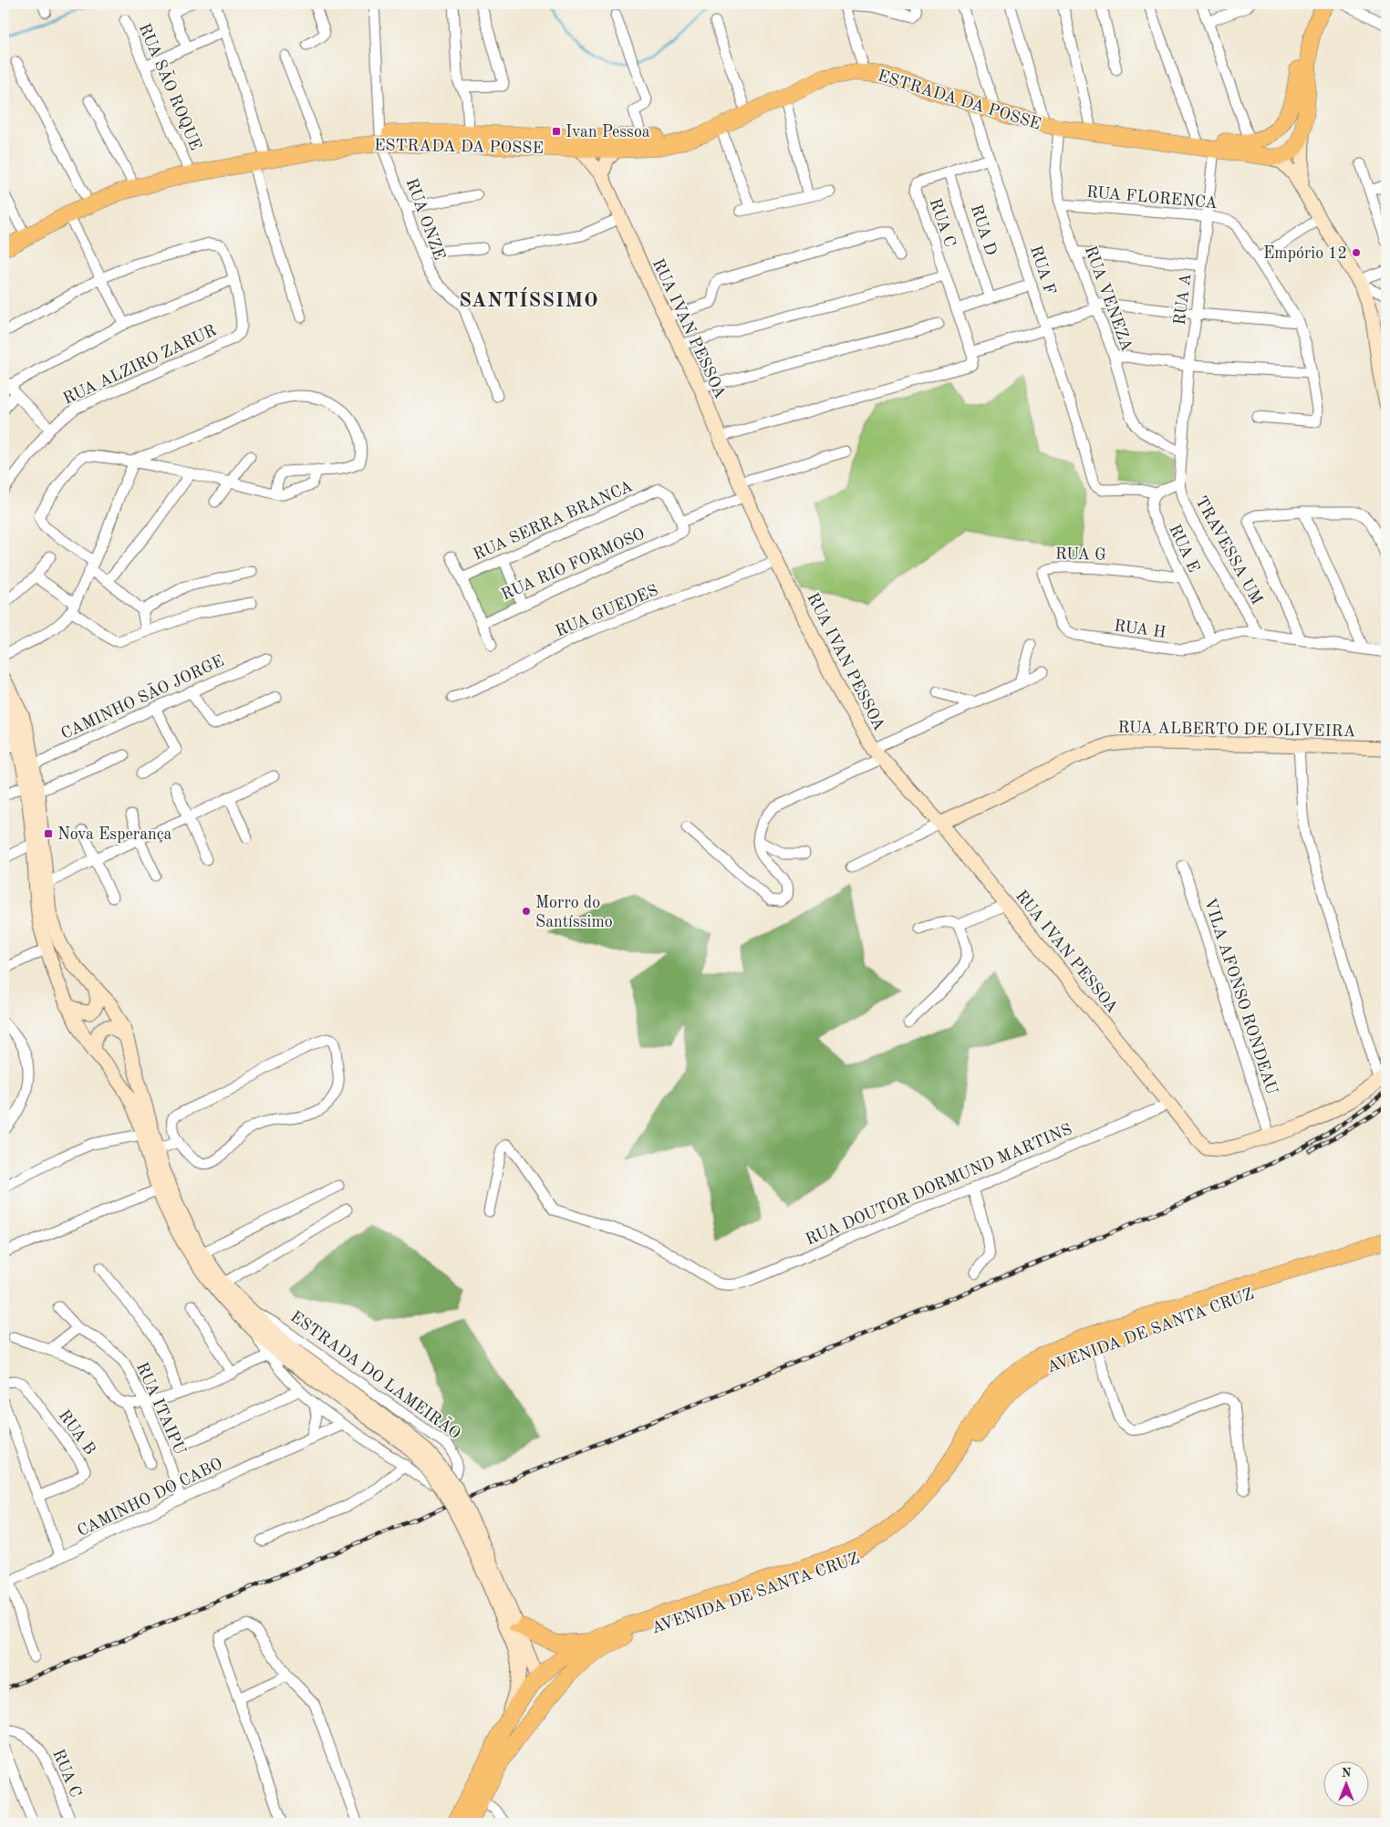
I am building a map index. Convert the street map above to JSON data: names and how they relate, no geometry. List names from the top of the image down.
{
  "streets": {
    "main road": ["ESTRADA DA POSSE", "AVENIDA DE SANTA CRUZ"],
    "street": [
      "RUA SÃO ROQUE",
      "RUA FLORENCA",
      "RUA ONZE",
      "RUA C",
      "RUA D",
      "RUA F",
      "RUA VENEZA",
      "RUA A",
      "RUA IVAN PESSOA",
      "RUA ALZIRO ZARUR",
      "RUA SERRA BRANCA",
      "RUA E",
      "TRAVESSA UM",
      "RUA G",
      "RUA RIO FORMOSO",
      "RUA GUEDES",
      "RUA H",
      "CAMINHO SÃO JORGE",
      "RUA ALBERTO DE OLIVEIRA",
      "VILA AFONSO RONDEAU",
      "RUA DOUTOR DORMUND MARTINS",
      "ESTRADA DO LAMEIRÃO",
      "RUA ITAIPU",
      "RUA B",
      "CAMINHO DO CABO"
    ]
  },
  "crossings": [
    ["RUA SÃO ROQUE", "ESTRADA DA POSSE"],
    ["ESTRADA DA POSSE", "RUA ONZE"],
    ["ESTRADA DA POSSE", "RUA F"],
    ["ESTRADA DA POSSE", "RUA VENEZA"],
    ["ESTRADA DA POSSE", "RUA A"],
    ["ESTRADA DA POSSE", "RUA IVAN PESSOA"],
    ["RUA FLORENCA", "RUA VENEZA"],
    ["RUA FLORENCA", "RUA A"],
    ["RUA C", "RUA D"],
    ["RUA F", "RUA E"],
    ["RUA VENEZA", "RUA A"],
    ["RUA VENEZA", "TRAVESSA UM"],
    ["RUA A", "TRAVESSA UM"],
    ["RUA IVAN PESSOA", "RUA GUEDES"],
    ["RUA IVAN PESSOA", "RUA ALBERTO DE OLIVEIRA"],
    ["RUA IVAN PESSOA", "VILA AFONSO RONDEAU"],
    ["RUA IVAN PESSOA", "RUA DOUTOR DORMUND MARTINS"],
    ["RUA SERRA BRANCA", "RUA RIO FORMOSO"],
    ["RUA E", "RUA G"],
    ["RUA E", "RUA H"],
    ["TRAVESSA UM", "RUA H"],
    ["RUA G", "RUA H"],
    ["CAMINHO SÃO JORGE", "ESTRADA DO LAMEIRÃO"],
    ["AVENIDA DE SANTA CRUZ", "ESTRADA DO LAMEIRÃO"],
    ["ESTRADA DO LAMEIRÃO", "CAMINHO DO CABO"],
    ["RUA ITAIPU", "CAMINHO DO CABO"]
  ],
  "districts": ["SANTÍSSIMO"],
  "places": {
    "transit": ["Ivan Pessoa", "Nova Esperança"],
    "other": ["Empório 12", "Morro do Santíssimo"]
  },
  "north": "top"
}
